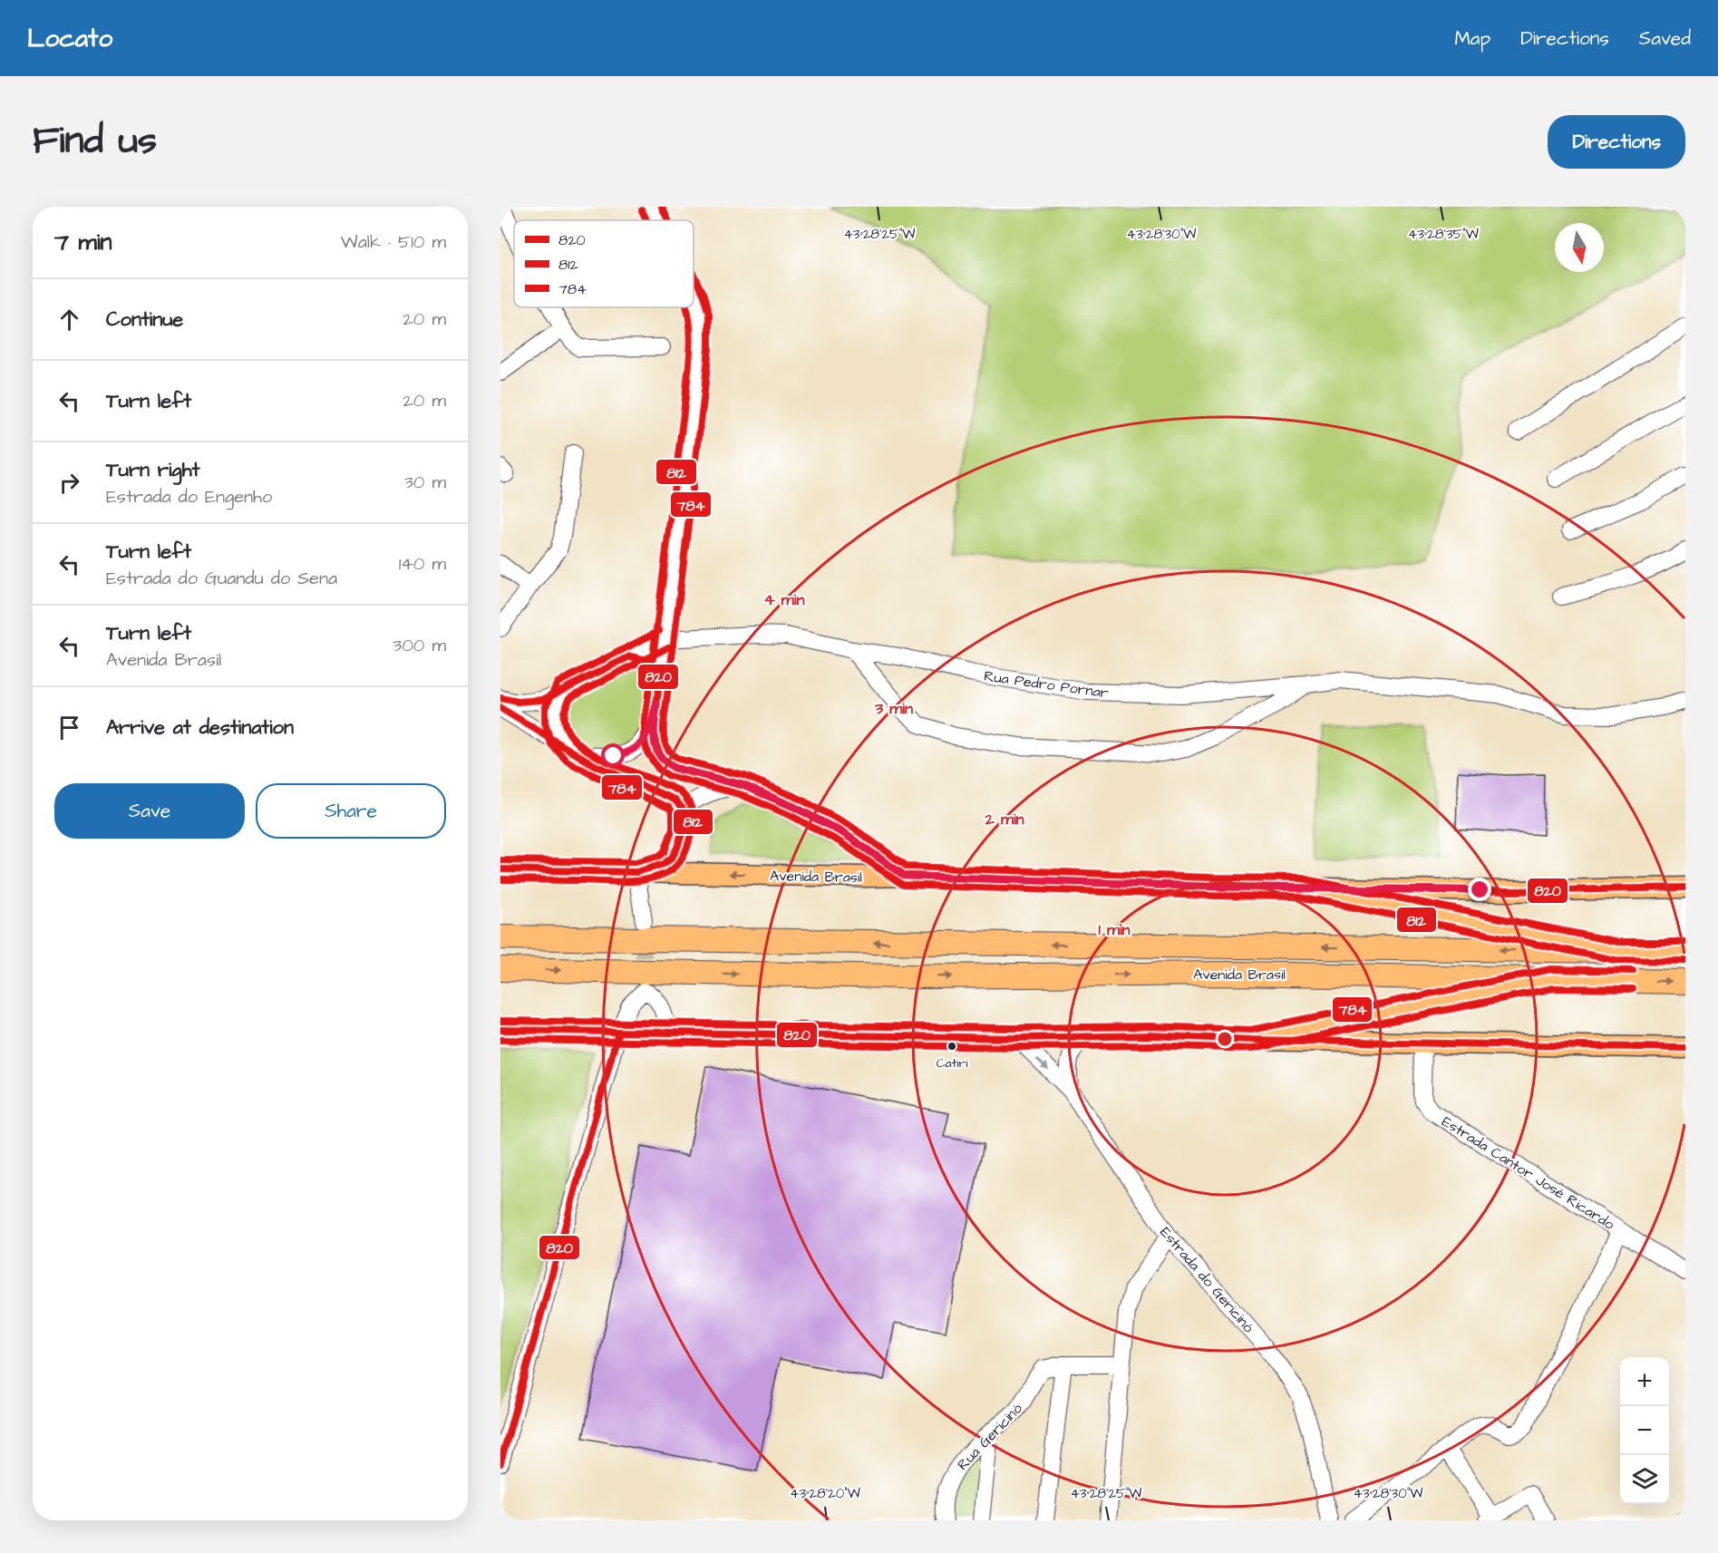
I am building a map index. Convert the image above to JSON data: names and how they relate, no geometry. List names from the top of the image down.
{
  "streets": {
    "highway": ["Avenida Brasil"],
    "street": [
      "Rua Pedro Pornar",
      "Estrada Cantor José Ricardo",
      "Estrada do Gericinó",
      "Rua Gericinó"
    ]
  },
  "places": ["Catiri"],
  "lines": ["transit line 784", "transit line 812", "transit line 820"],
  "legend": ["820", "812", "784"],
  "north": "bottom",
  "page": {
    "header": "Locato",
    "nav": ["Map", "Directions", "Saved"],
    "title": "Find us",
    "buttons": [
      "Directions",
      ["Save", "Share"]
    ],
    "heading": ["7 min", "Walk · 510 m"],
    "list": [
      ["Continue", "20 m"],
      ["Turn left", "20 m"],
      ["Turn right", "Estrada do Engenho", "30 m"],
      ["Turn left", "Estrada do Guandu do Sena", "140 m"],
      ["Turn left", "Avenida Brasil", "300 m"],
      "Arrive at destination"
    ],
    "map_buttons": ["+", "−"]
  },
  "coordinates": [
    "43°28'25\"W",
    "43°28'30\"W",
    "43°28'35\"W",
    "43°28'20\"W"
  ],
  "rings": [
    "4 min",
    "3 min",
    "2 min",
    "1 min"
  ]
}
